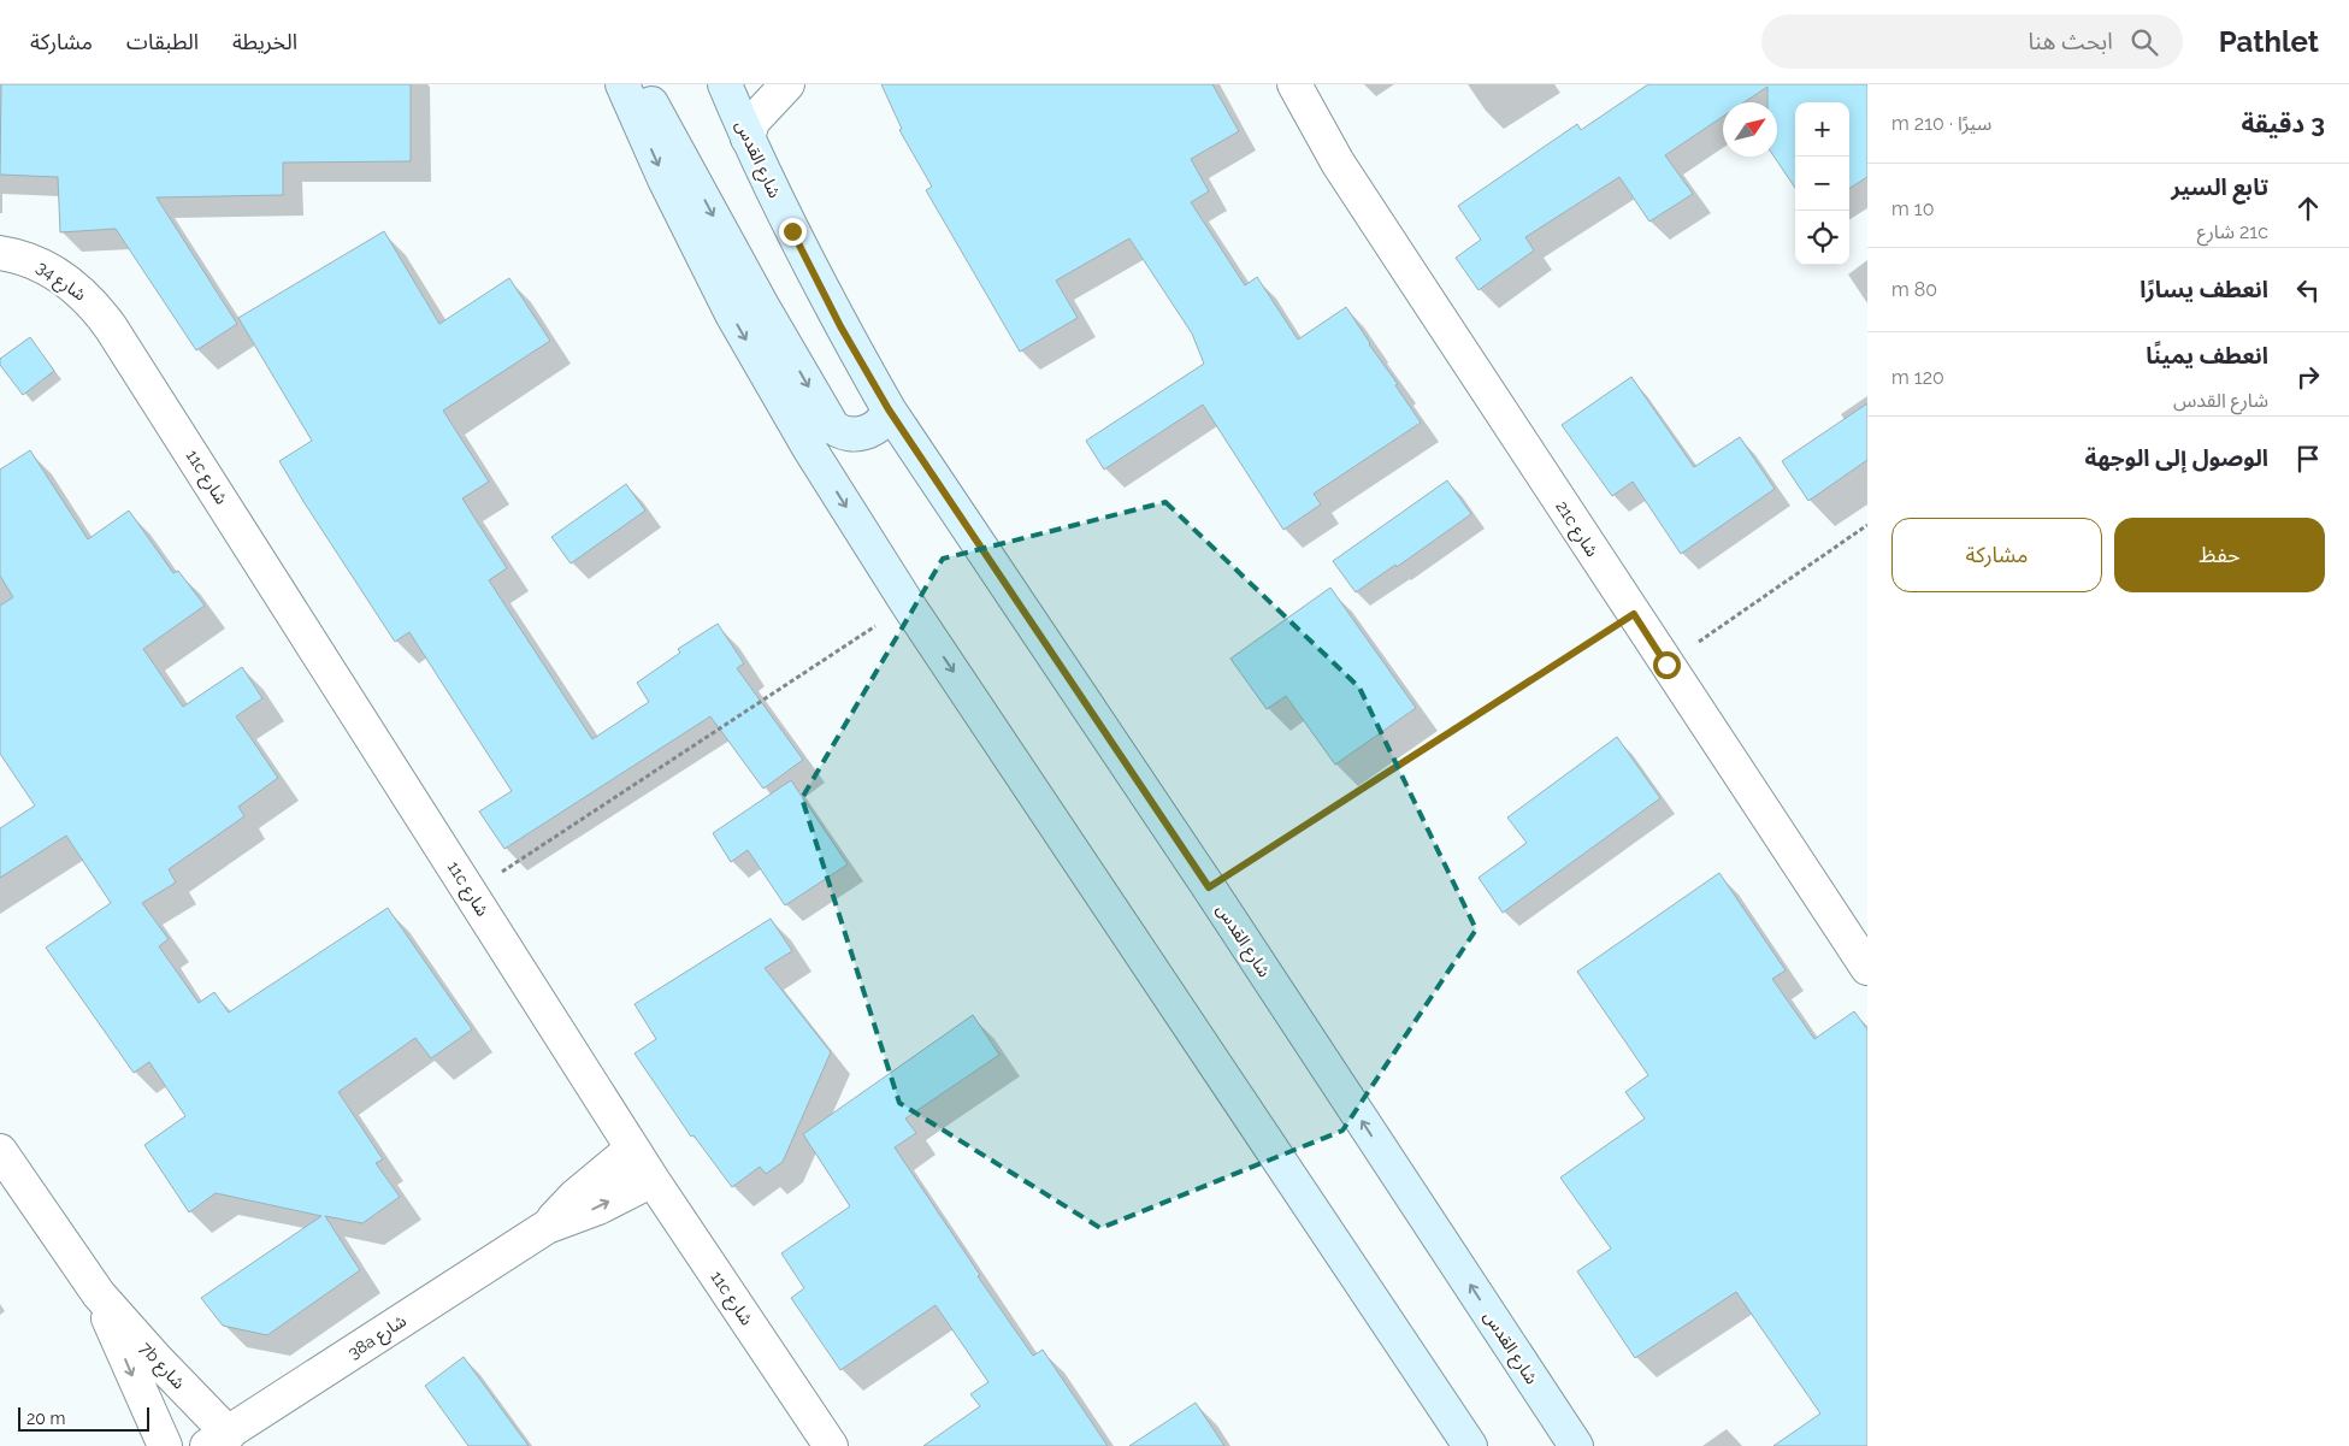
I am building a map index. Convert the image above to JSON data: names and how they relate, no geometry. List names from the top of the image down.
{
  "streets": {
    "main road": ["شارع القدس"],
    "street": [
      "شارع 34",
      "11c شارع",
      "21c شارع",
      "38a شارع",
      "7b شارع"
    ]
  },
  "crossings": [
    ["شارع 34", "11c شارع"],
    ["11c شارع", "38a شارع"],
    ["38a شارع", "7b شارع"]
  ],
  "scale_bar": "20 m",
  "north": "top right",
  "page": {
    "header": "Pathlet",
    "search": "ابحث هنا",
    "nav": ["الخريطة", "الطبقات", "مشاركة"],
    "heading": ["3 دقيقة", "سيرًا · 210 m"],
    "map_buttons": ["+", "−"],
    "list": [
      ["تابع السير", "21c شارع", "10 m"],
      ["انعطف يسارًا", "80 m"],
      ["انعطف يمينًا", "شارع القدس", "120 m"],
      "الوصول إلى الوجهة"
    ],
    "buttons": ["حفظ", "مشاركة"],
    "scale": "20 m"
  }
}
